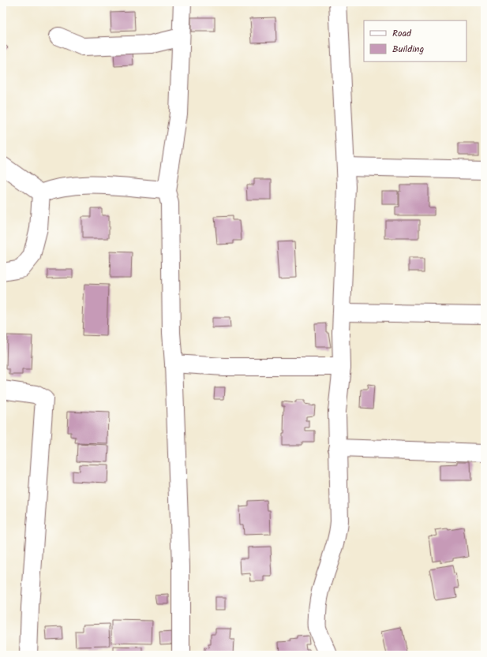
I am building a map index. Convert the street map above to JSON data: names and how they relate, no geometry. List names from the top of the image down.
{
  "legend": ["Road", "Building"]
}
